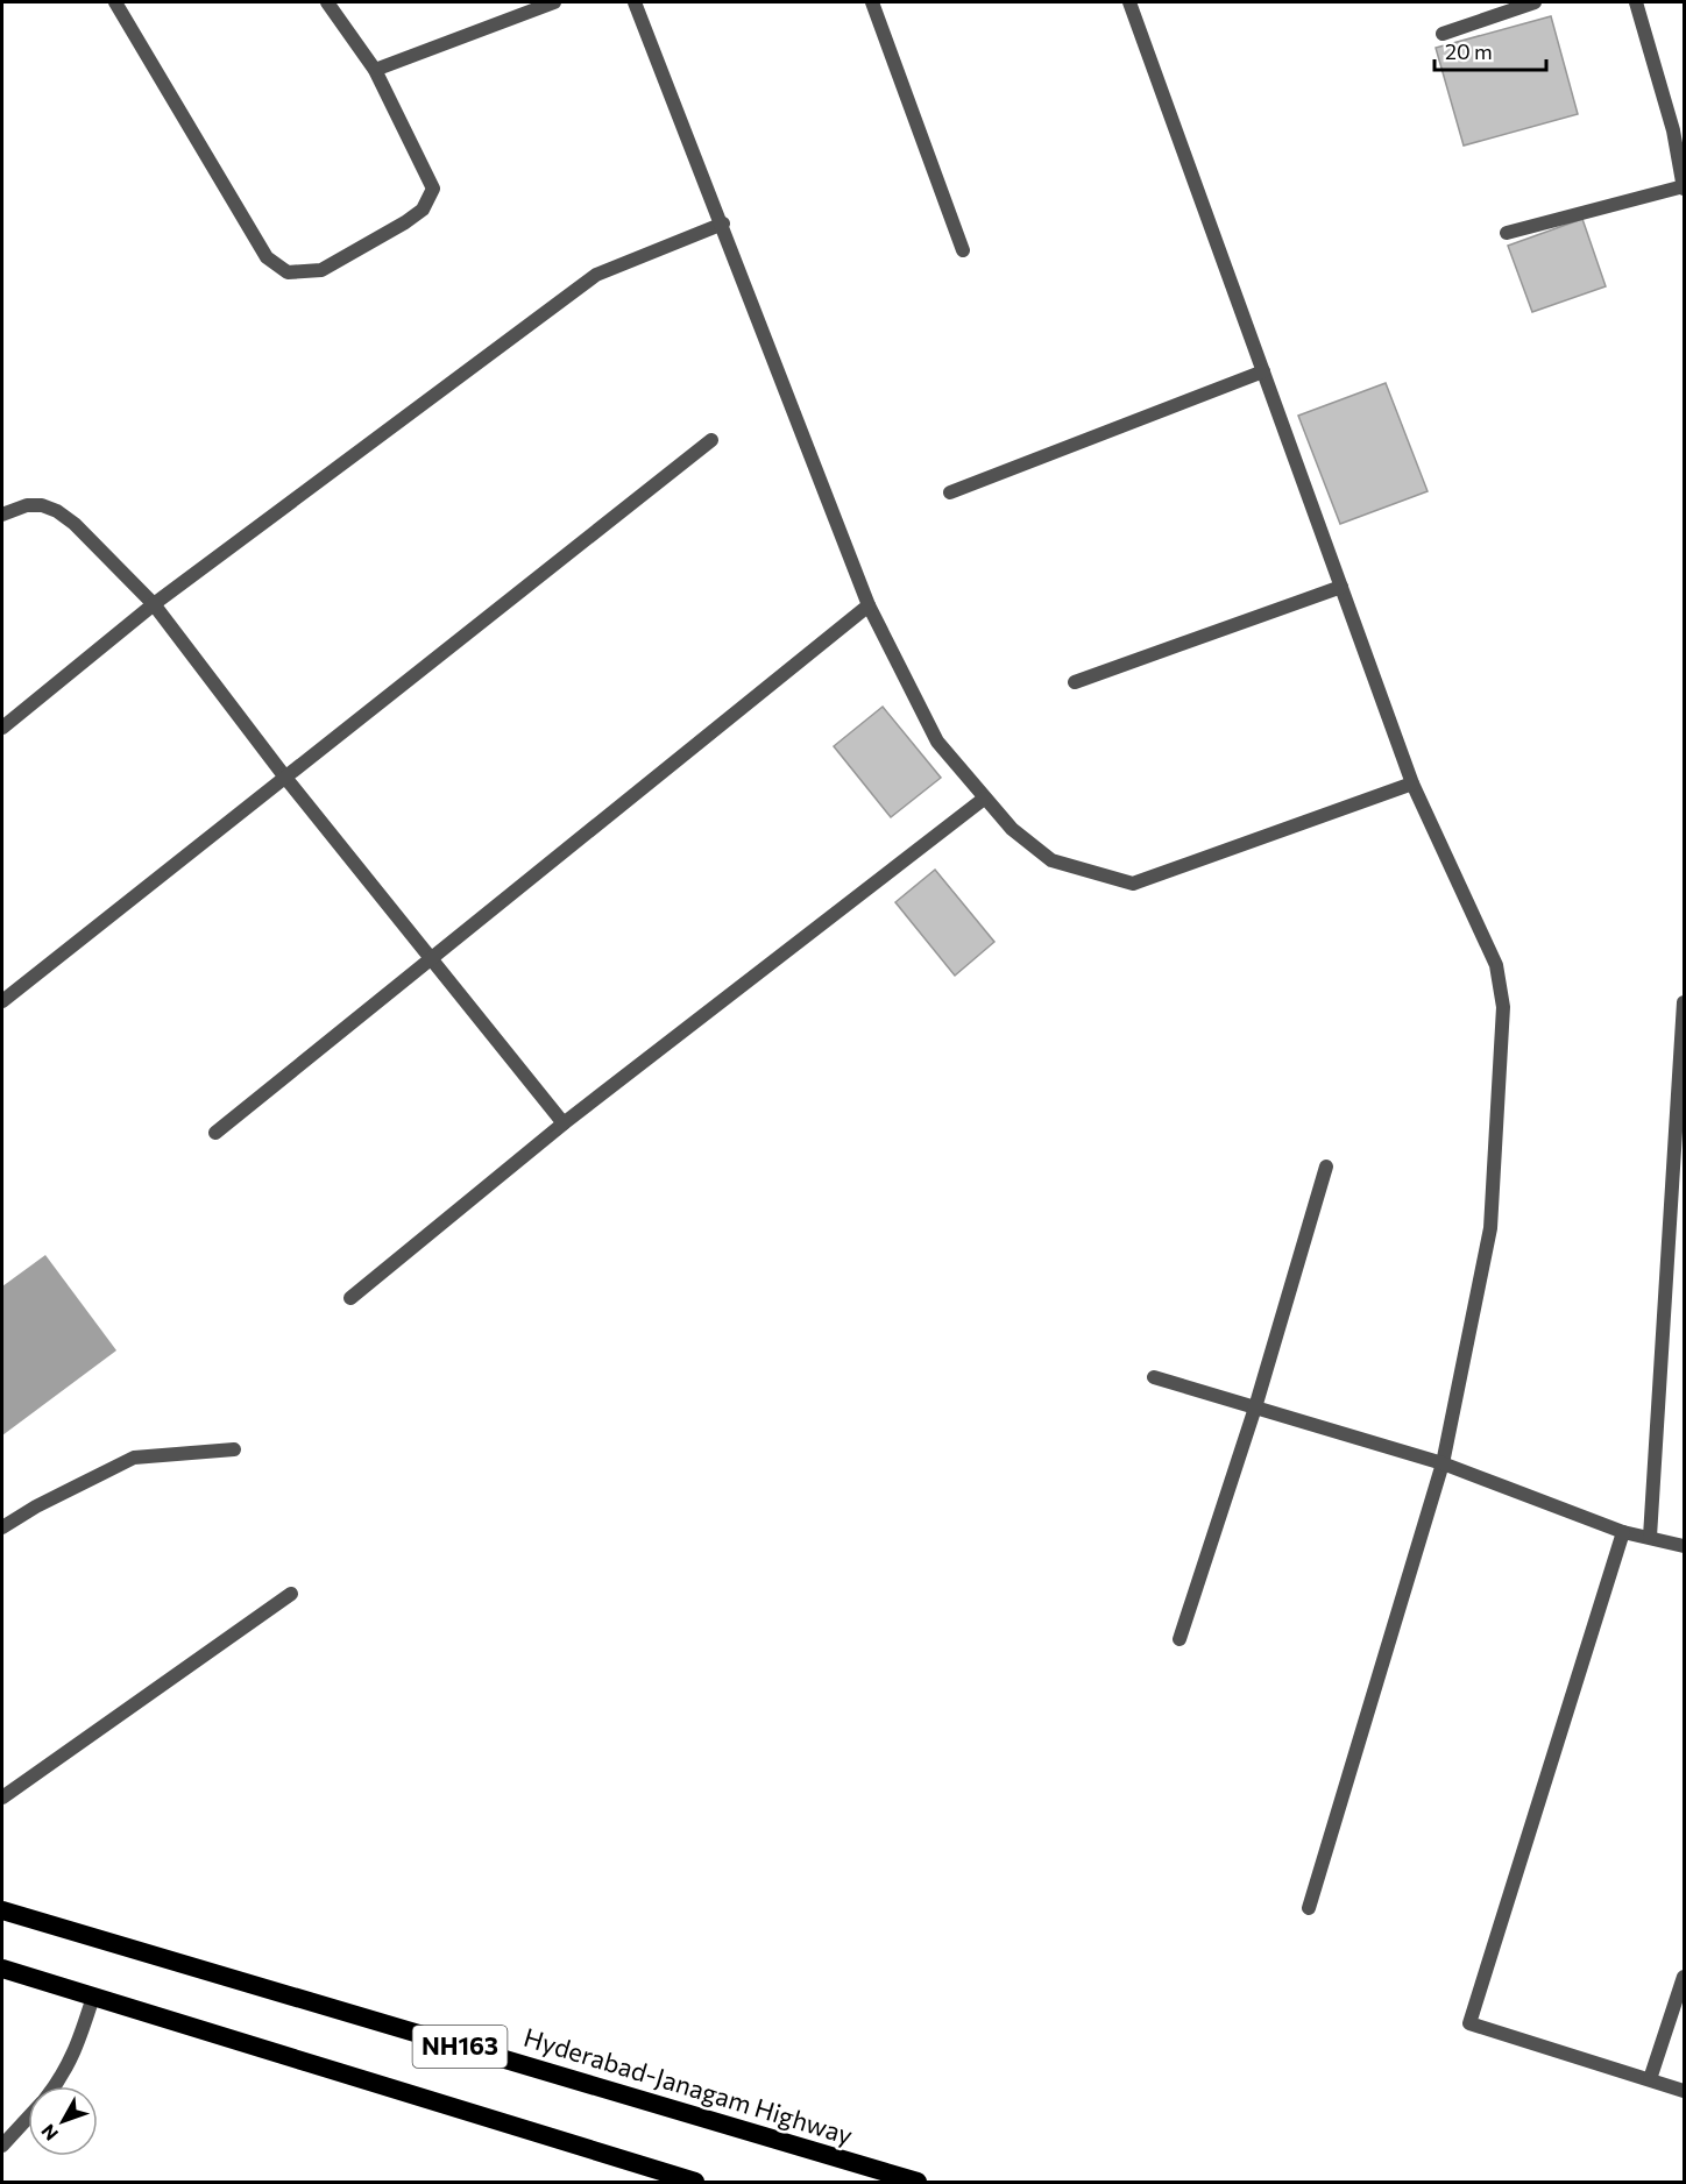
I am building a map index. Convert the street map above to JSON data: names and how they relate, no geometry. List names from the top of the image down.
{
  "streets": {
    "highway": ["NH163", "Hyderabad-Janagam Highway"]
  },
  "scale_bar": "20 m",
  "north": "bottom left"
}
